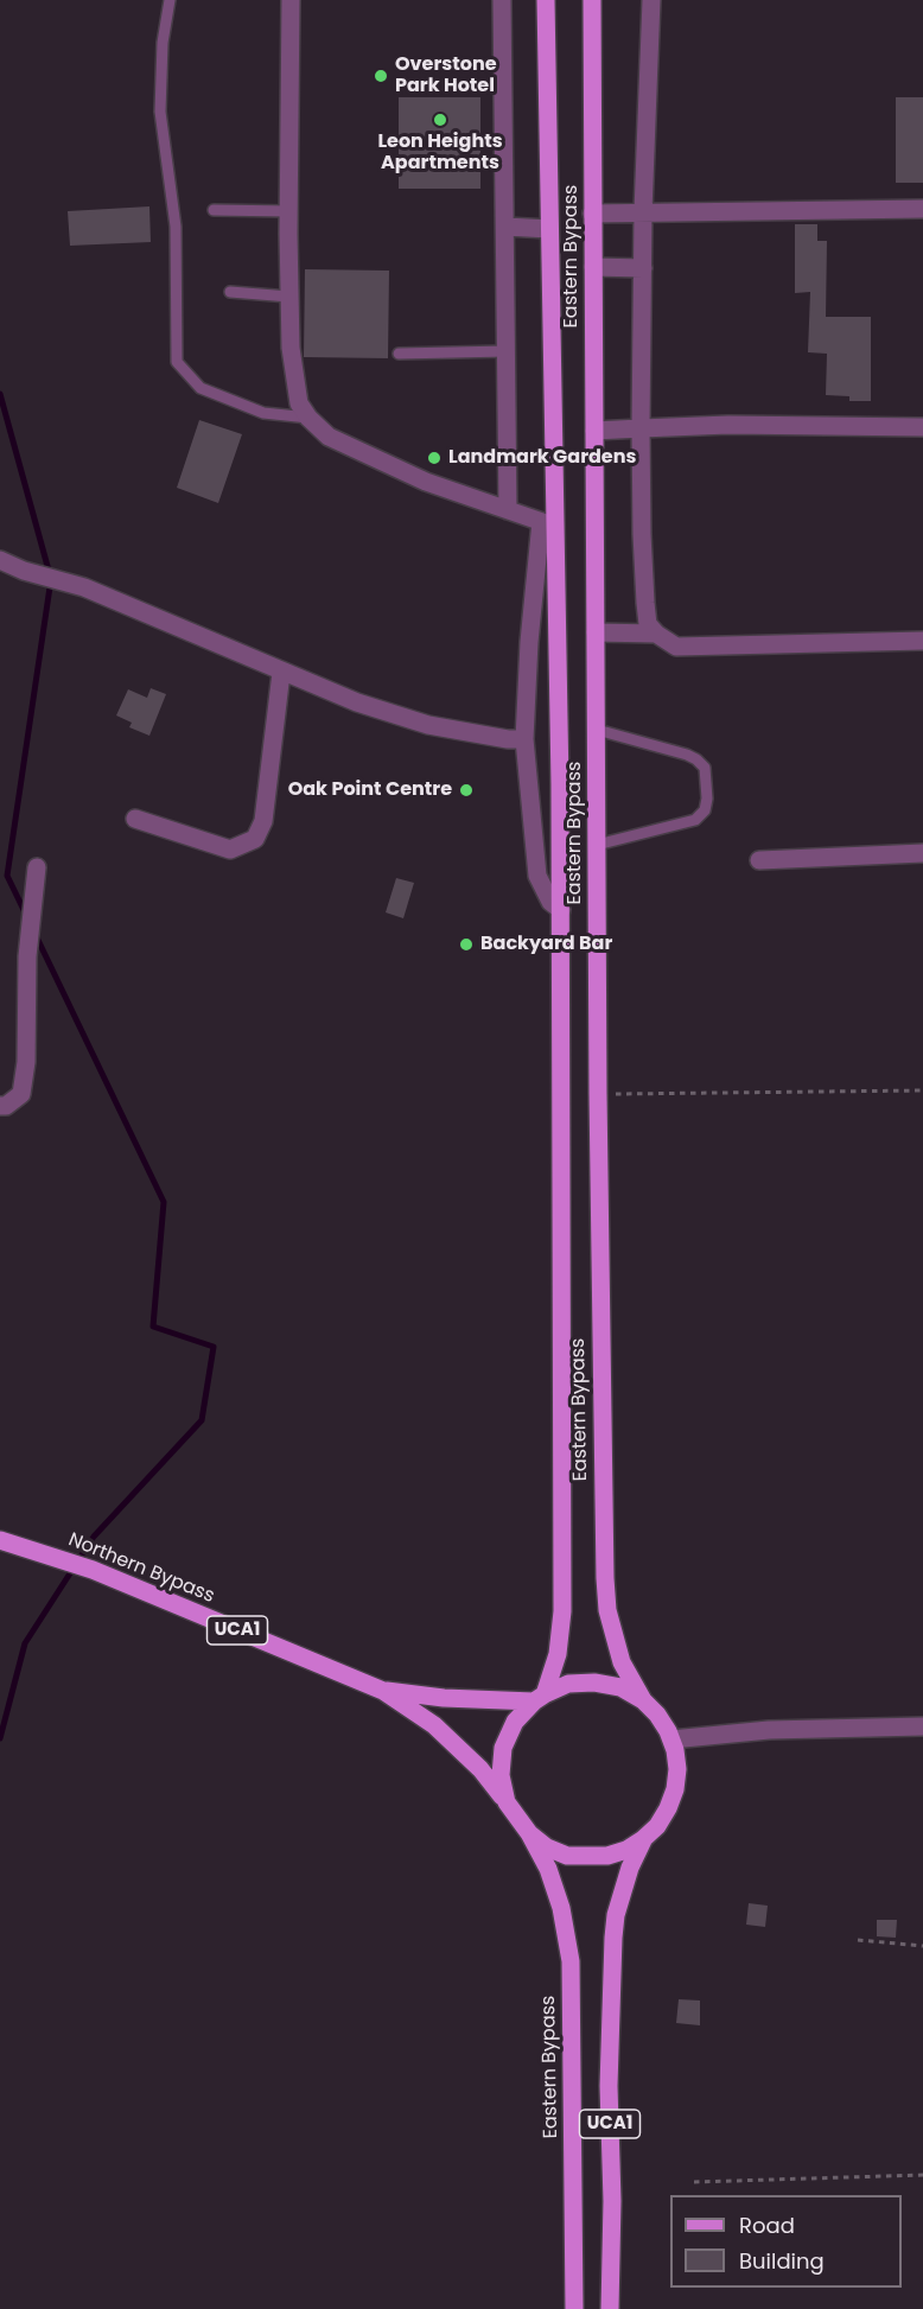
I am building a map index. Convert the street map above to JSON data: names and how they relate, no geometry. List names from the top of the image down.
{
  "streets": {
    "main road": ["Eastern Bypass", "Northern Bypass", "UCA1"]
  },
  "crossings": [
    ["Eastern Bypass", "UCA1"],
    ["Northern Bypass", "UCA1"]
  ],
  "places": [
    "Overstone Park Hotel",
    "Leon Heights Apartments",
    "Landmark Gardens",
    "Oak Point Centre",
    "Backyard Bar"
  ],
  "legend": ["Road", "Building"]
}
